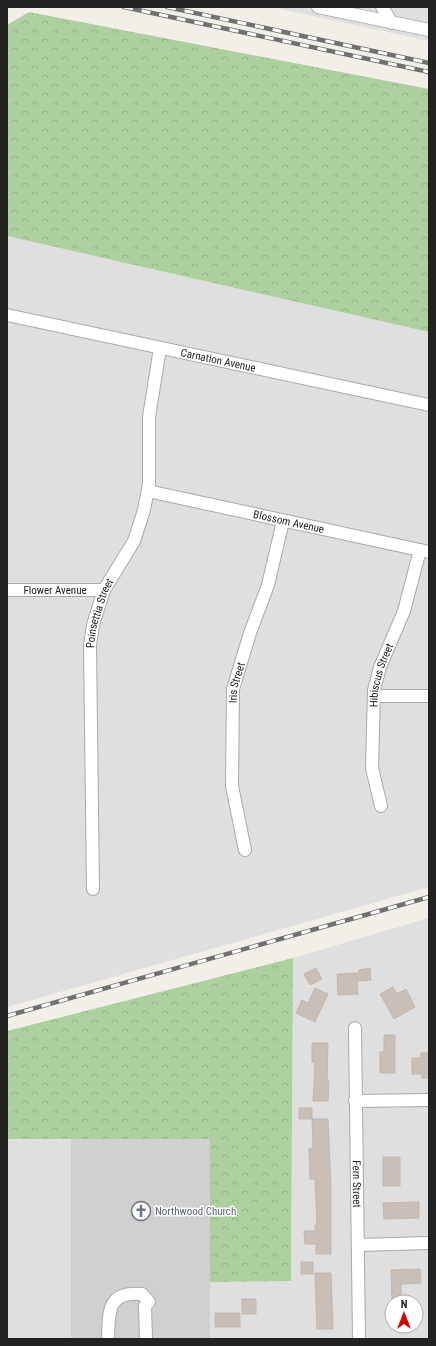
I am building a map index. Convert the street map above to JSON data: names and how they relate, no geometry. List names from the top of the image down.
{
  "streets": {
    "street": [
      "Carnation Avenue",
      "Blossom Avenue",
      "Flower Avenue",
      "Poinsettia Street",
      "Hibiscus Street",
      "Iris Street",
      "Fern Street"
    ]
  },
  "crossings": [
    ["Carnation Avenue", "Poinsettia Street"],
    ["Blossom Avenue", "Poinsettia Street"],
    ["Blossom Avenue", "Hibiscus Street"],
    ["Blossom Avenue", "Iris Street"],
    ["Flower Avenue", "Poinsettia Street"]
  ],
  "places": {
    "church": ["Northwood Church"]
  },
  "north": "top"
}
